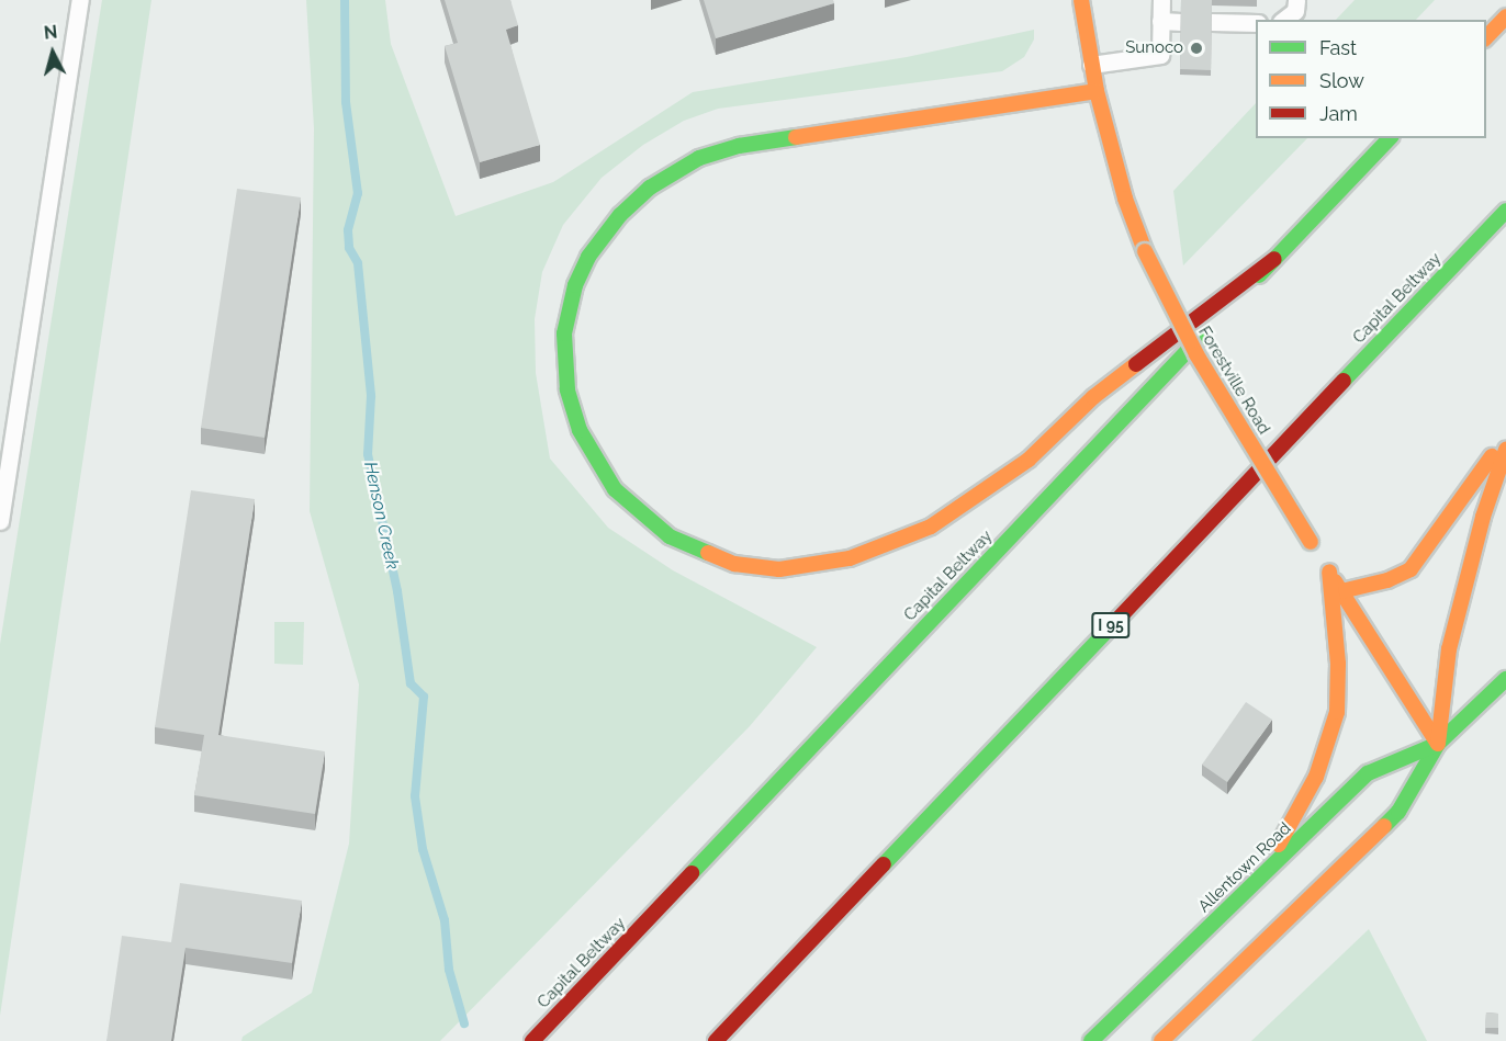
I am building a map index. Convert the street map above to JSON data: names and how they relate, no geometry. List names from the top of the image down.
{
  "streets": {
    "main road": [
      "Capital Beltway",
      "Forestville Road",
      "I 95",
      "Allentown Road"
    ]
  },
  "crossings": [
    ["Forestville Road", "Allentown Road"]
  ],
  "water": ["Henson Creek"],
  "places": ["Sunoco"],
  "legend": ["Fast", "Slow", "Jam"],
  "north": "top"
}
